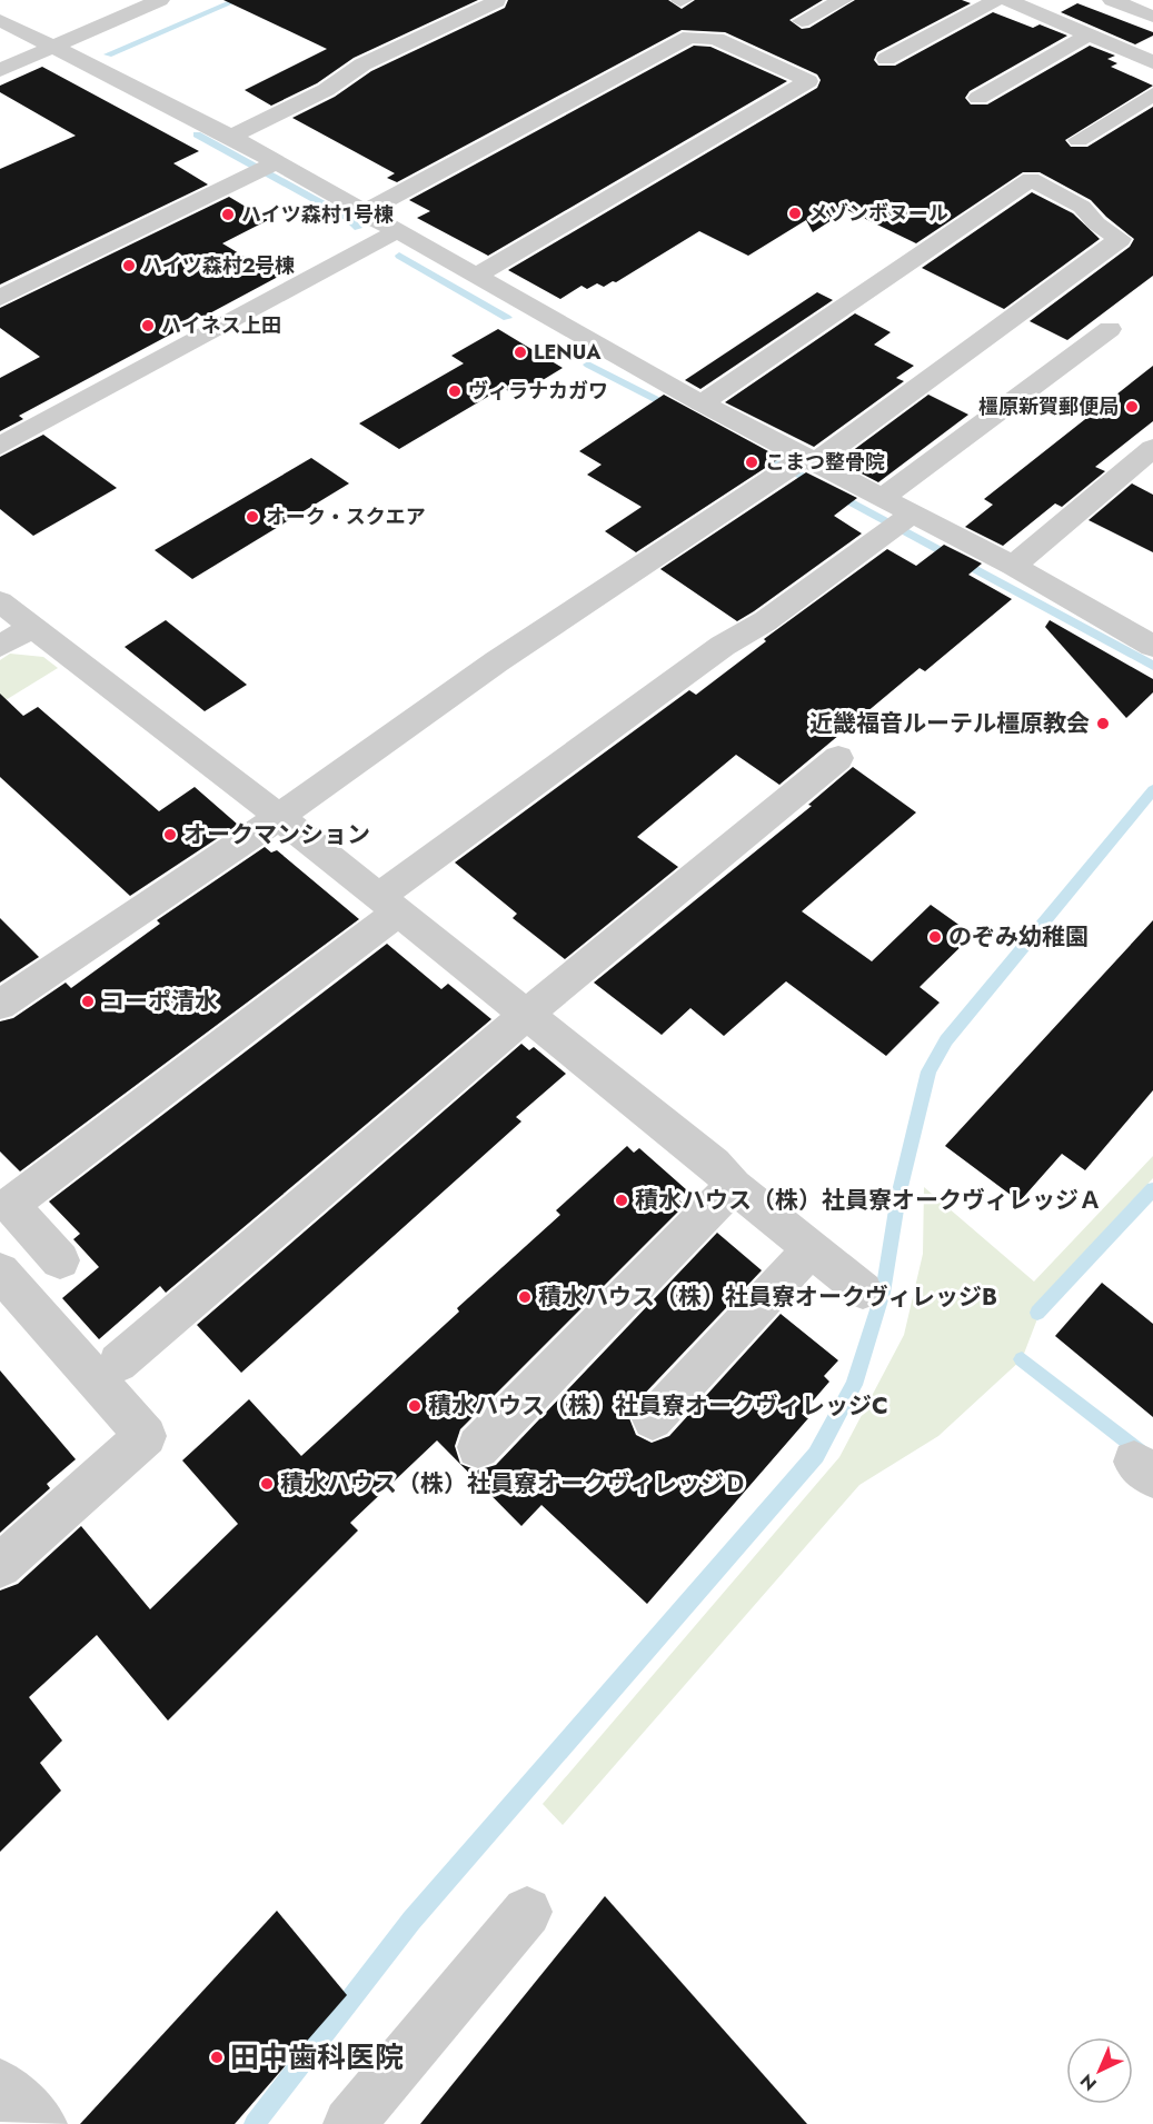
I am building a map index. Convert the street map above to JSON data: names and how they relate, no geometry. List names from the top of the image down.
{
  "places": [
    "メゾンボヌール",
    "ハイツ森村１号棟",
    "ハイツ森村２号棟",
    "ハイネス上田",
    "LENUA",
    "ヴィラナカガワ",
    "橿原新賀郵便局",
    "こまつ整骨院",
    "オーク・スクエア",
    "近畿福音ルーテル橿原教会",
    "オークマンション",
    "のぞみ幼稚園",
    "コーポ清水",
    "積水ハウス（株）社員寮オークヴィレッジＡ",
    "積水ハウス（株）社員寮オークヴィレッジB",
    "積水ハウス（株）社員寮オークヴィレッジC",
    "積水ハウス（株）社員寮オークヴィレッジＤ",
    "田中歯科医院"
  ],
  "north": "bottom left"
}
